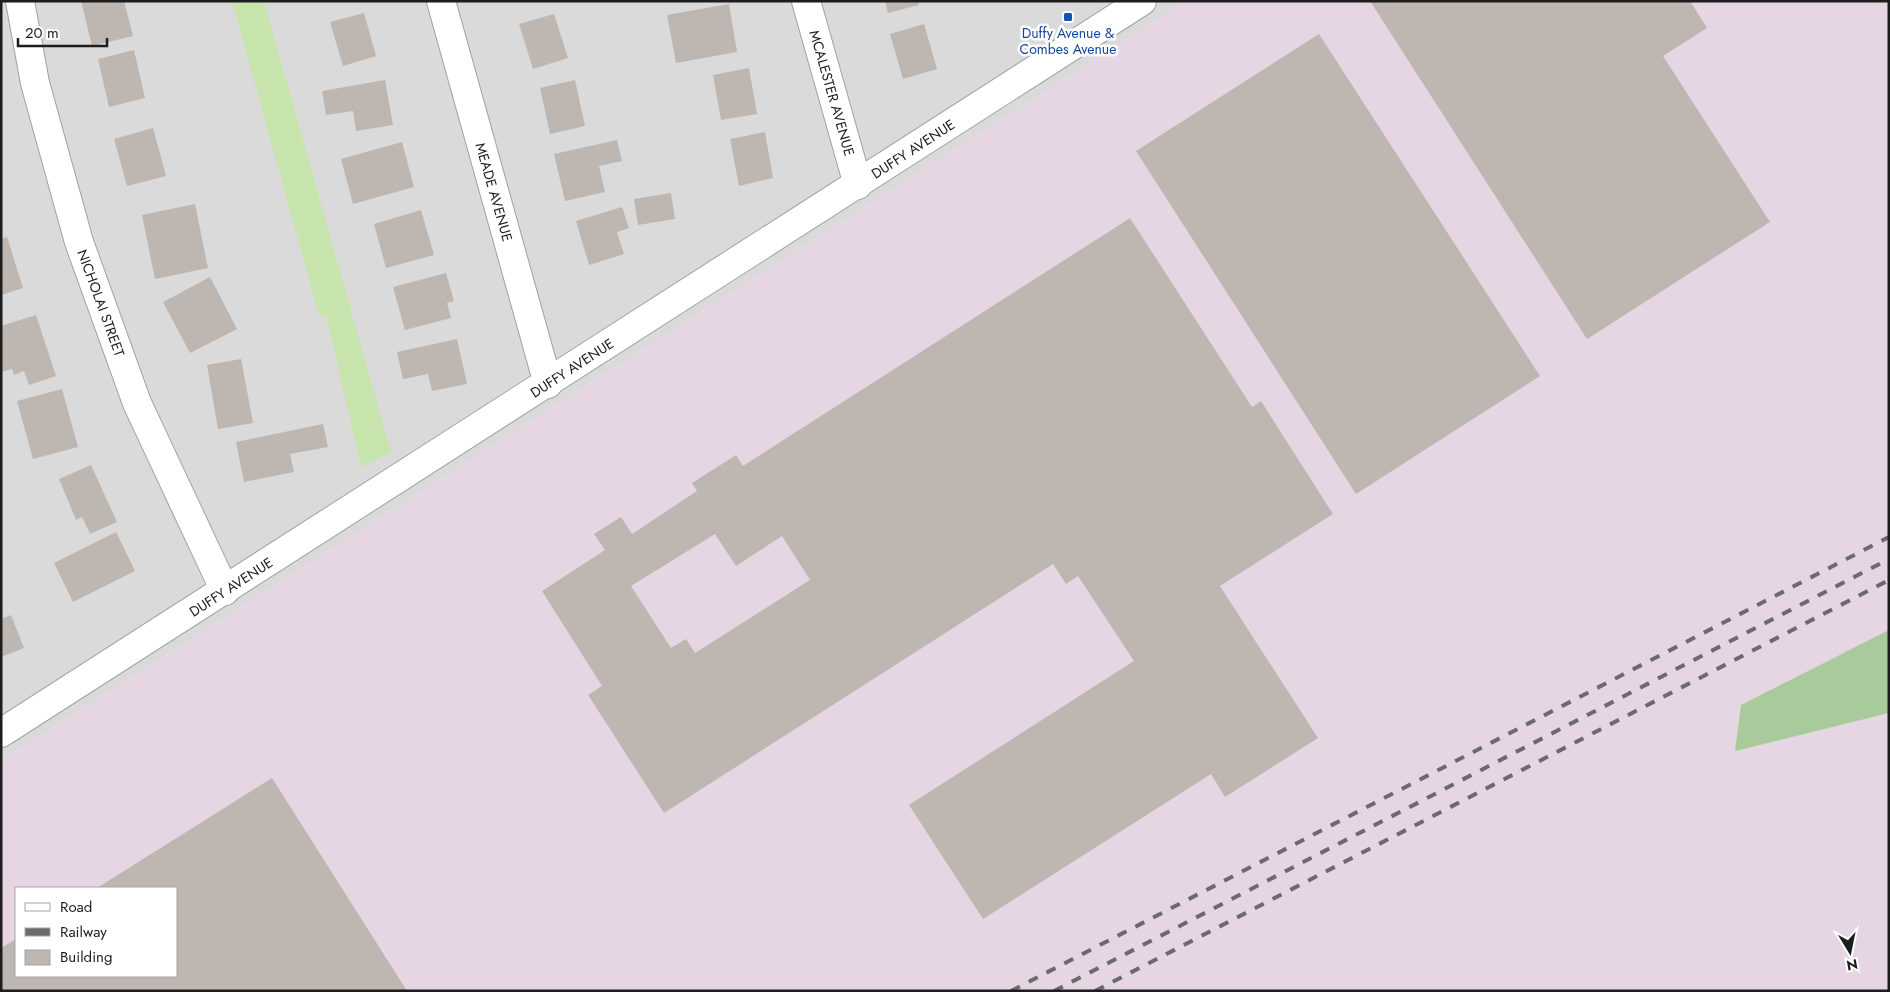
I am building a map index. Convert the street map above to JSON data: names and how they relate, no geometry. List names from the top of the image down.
{
  "streets": {
    "street": [
      "MCALESTER AVENUE",
      "DUFFY AVENUE",
      "MEADE AVENUE",
      "NICHOLAI STREET"
    ]
  },
  "crossings": [
    ["MCALESTER AVENUE", "DUFFY AVENUE"],
    ["DUFFY AVENUE", "MEADE AVENUE"],
    ["DUFFY AVENUE", "NICHOLAI STREET"]
  ],
  "places": {
    "transit": ["Duffy Avenue & Combes Avenue"]
  },
  "legend": ["Road", "Railway", "Building"],
  "scale_bar": "20 m",
  "north": "bottom"
}
